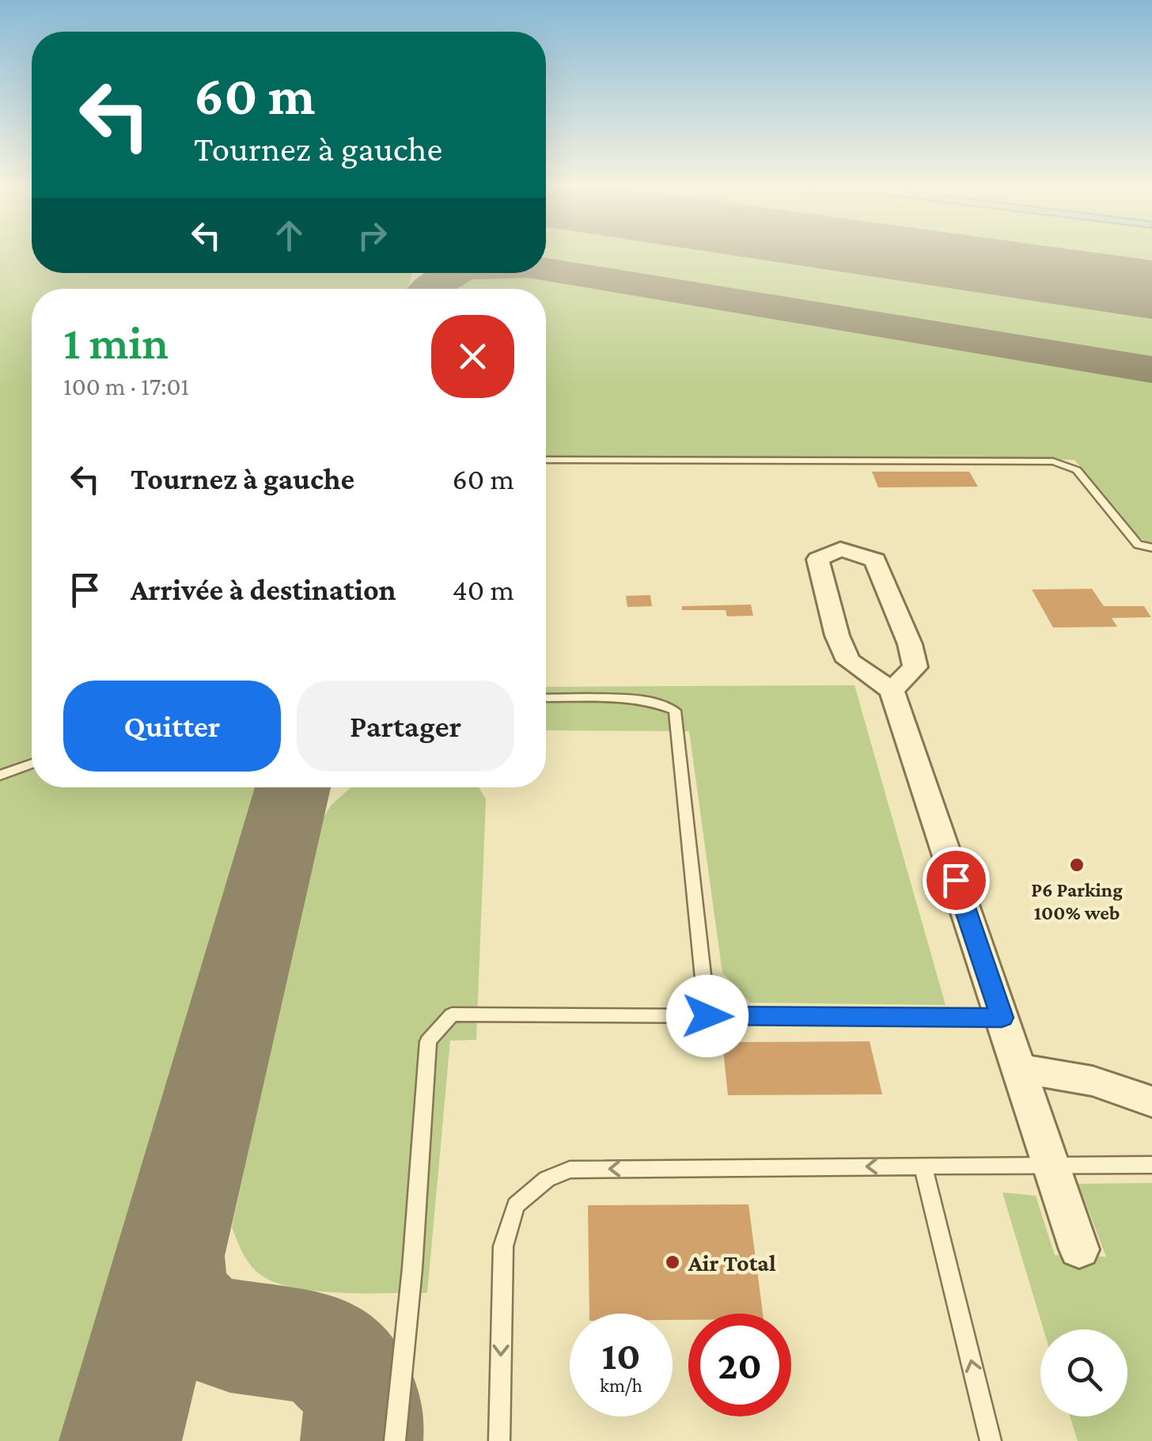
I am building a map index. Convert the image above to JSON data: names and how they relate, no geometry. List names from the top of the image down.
{
  "places": ["P6 Parking 100% web", "Air Total"],
  "page": {
    "turn": ["60 m", "Tournez à gauche"],
    "heading": ["1 min", "100 m · 17:01"],
    "list": [
      {
        "name": "Tournez à gauche",
        "value": "60 m"
      },
      {
        "name": "Arrivée à destination",
        "value": "40 m"
      }
    ],
    "buttons": ["Quitter", "Partager"],
    "speed": "10 km/h",
    "limit": "20"
  }
}
